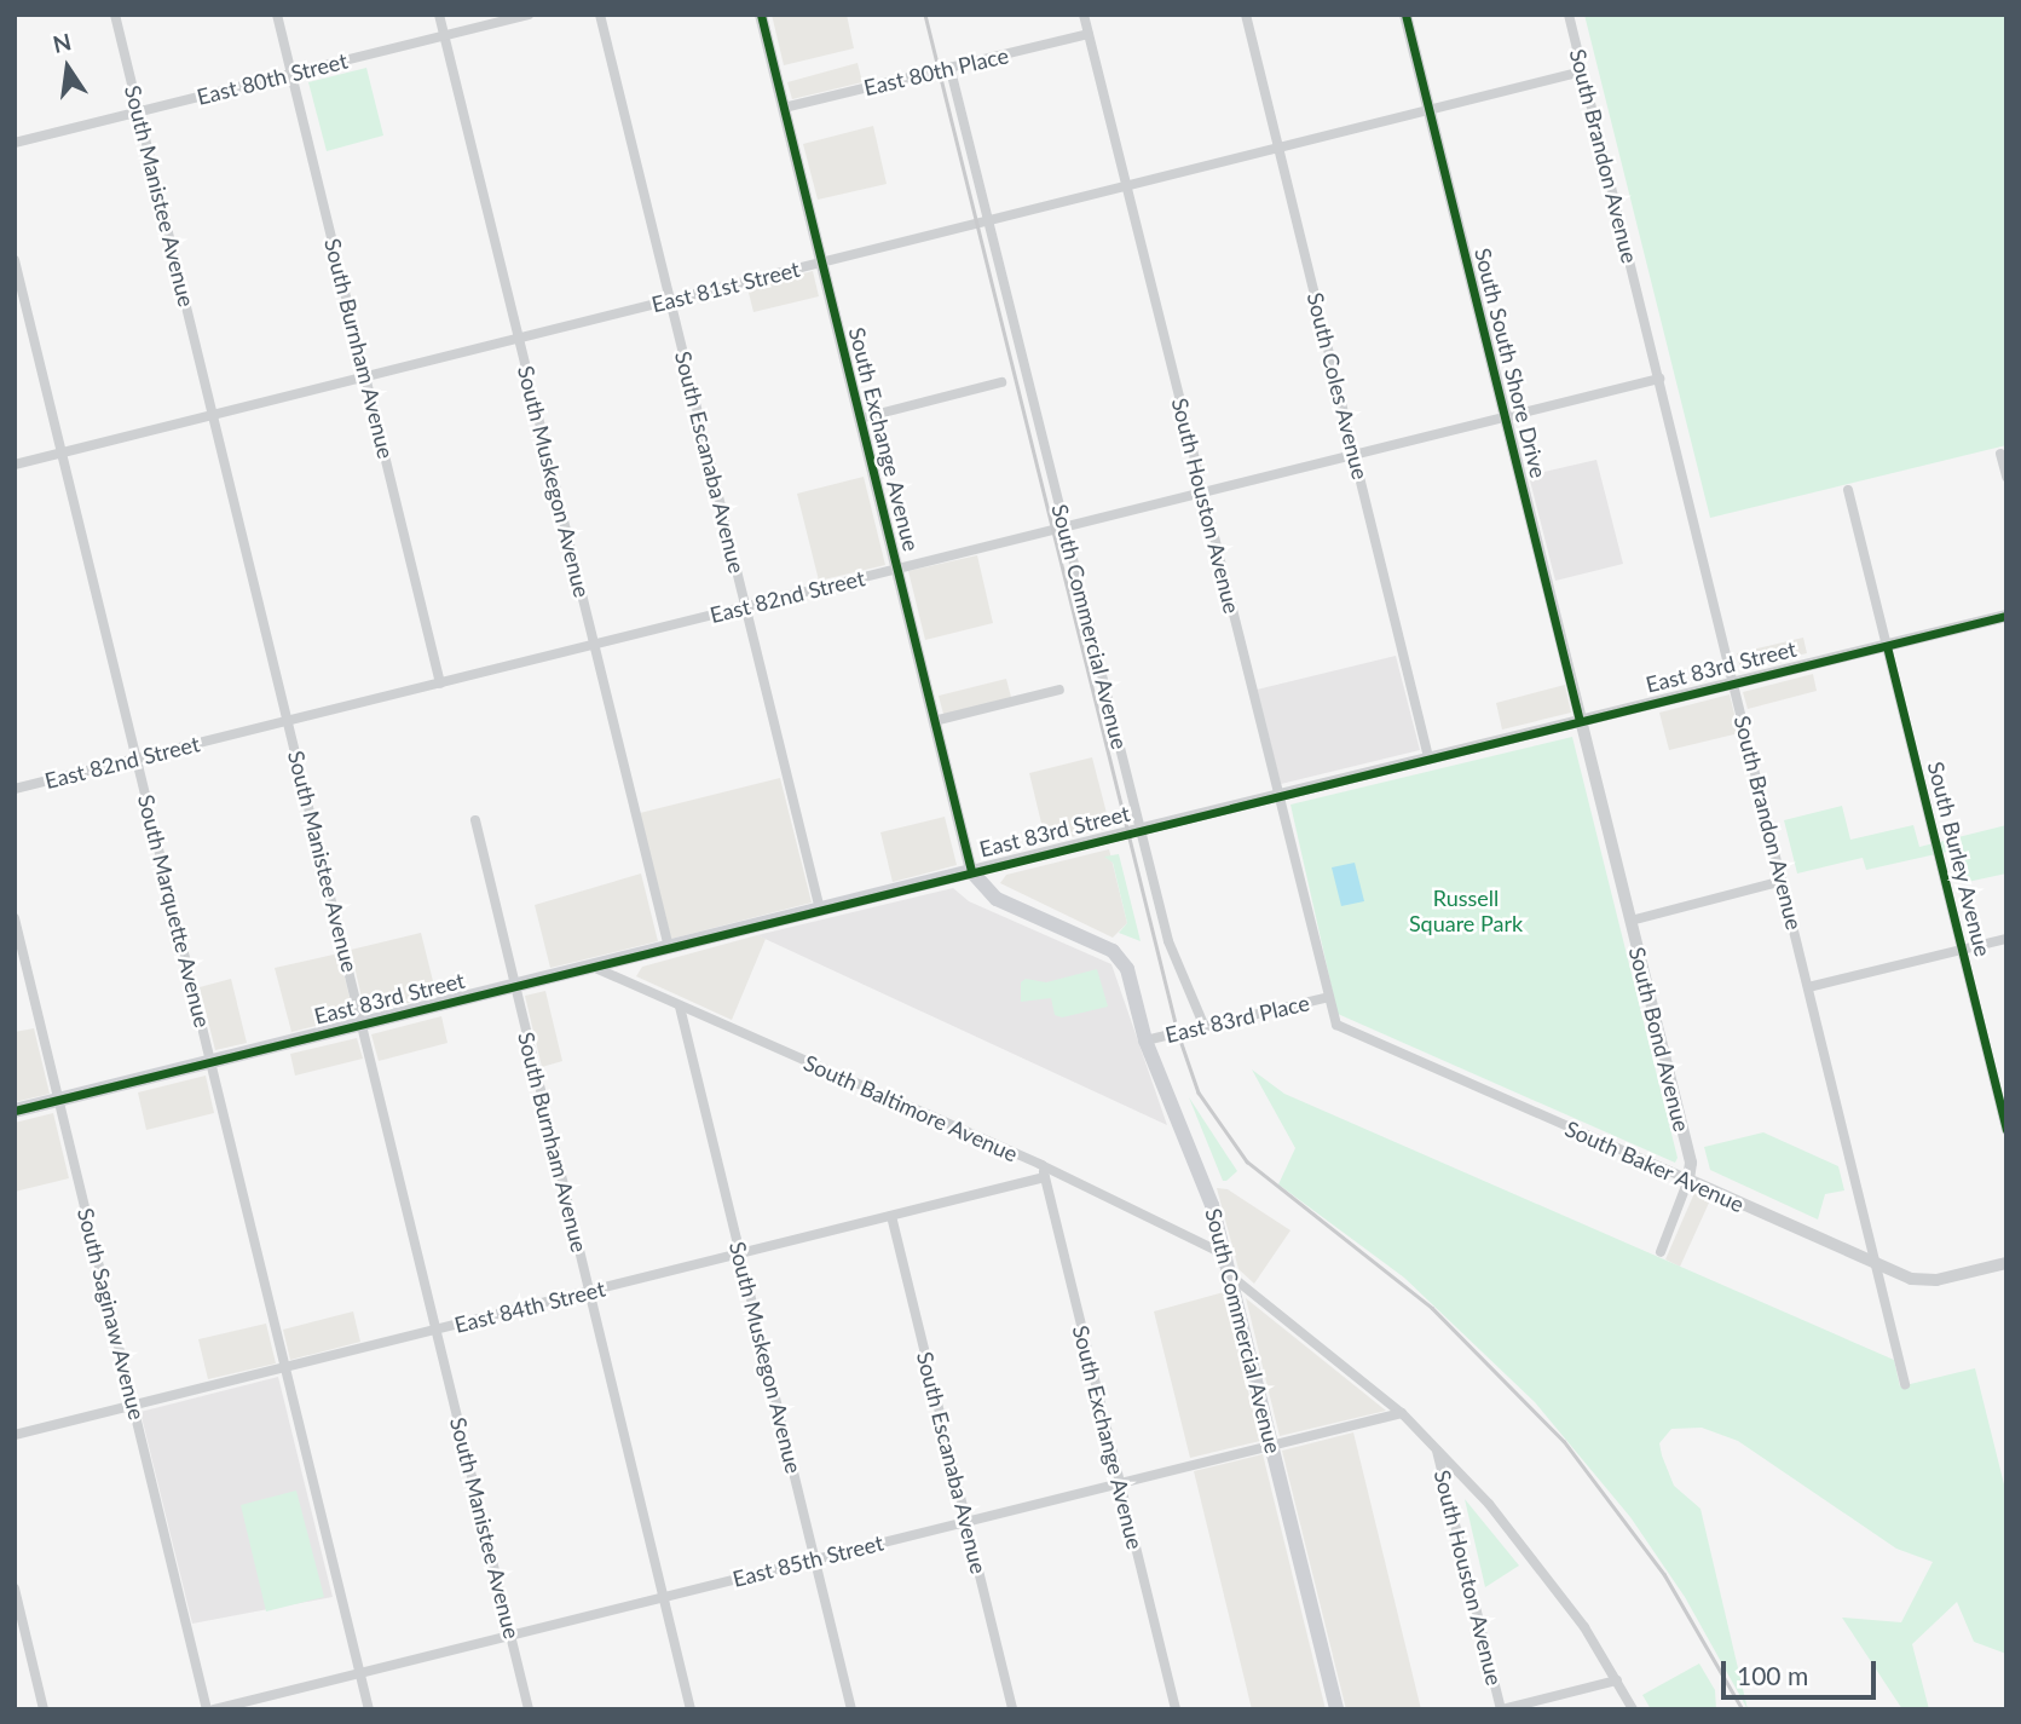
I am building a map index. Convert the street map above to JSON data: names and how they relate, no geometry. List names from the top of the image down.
{
  "streets": {
    "main road": ["South Commercial Avenue", "East 83rd Street"],
    "street": [
      "East 80th Place",
      "East 80th Street",
      "South Brandon Avenue",
      "South Manistee Avenue",
      "East 81st Street",
      "South Burnham Avenue",
      "South South Shore Drive",
      "South Coles Avenue",
      "South Exchange Avenue",
      "South Escanaba Avenue",
      "South Muskegon Avenue",
      "South Houston Avenue",
      "East 82nd Street",
      "South Burley Avenue",
      "South Marquette Avenue",
      "East 83rd Place",
      "South Bond Avenue",
      "South Baltimore Avenue",
      "South Baker Avenue",
      "East 84th Street",
      "South Saginaw Avenue",
      "East 85th Street"
    ]
  },
  "crossings": [
    ["East 80th Place", "South Exchange Avenue"],
    ["East 80th Place", "South Houston Avenue"],
    ["East 80th Place", "South Commercial Avenue"],
    ["East 80th Street", "South Manistee Avenue"],
    ["East 80th Street", "South Burnham Avenue"],
    ["East 80th Street", "South Muskegon Avenue"],
    ["South Brandon Avenue", "East 81st Street"],
    ["South Brandon Avenue", "East 82nd Street"],
    ["South Brandon Avenue", "East 83rd Street"],
    ["South Brandon Avenue", "South Baker Avenue"],
    ["South Manistee Avenue", "East 81st Street"],
    ["South Manistee Avenue", "East 82nd Street"],
    ["South Manistee Avenue", "East 83rd Street"],
    ["South Manistee Avenue", "East 84th Street"],
    ["South Manistee Avenue", "East 85th Street"],
    ["East 81st Street", "South Burnham Avenue"],
    ["East 81st Street", "South South Shore Drive"],
    ["East 81st Street", "South Coles Avenue"],
    ["East 81st Street", "South Exchange Avenue"],
    ["East 81st Street", "South Escanaba Avenue"],
    ["East 81st Street", "South Muskegon Avenue"],
    ["East 81st Street", "South Houston Avenue"],
    ["East 81st Street", "South Commercial Avenue"],
    ["East 81st Street", "South Marquette Avenue"],
    ["South Burnham Avenue", "East 82nd Street"],
    ["South Burnham Avenue", "East 83rd Street"],
    ["South Burnham Avenue", "East 84th Street"],
    ["South Burnham Avenue", "East 85th Street"],
    ["South South Shore Drive", "East 82nd Street"],
    ["South South Shore Drive", "East 83rd Street"],
    ["South South Shore Drive", "South Bond Avenue"],
    ["South Coles Avenue", "East 82nd Street"],
    ["South Coles Avenue", "East 83rd Street"],
    ["South Exchange Avenue", "East 82nd Street"],
    ["South Exchange Avenue", "South Commercial Avenue"],
    ["South Exchange Avenue", "East 83rd Street"],
    ["South Exchange Avenue", "South Baltimore Avenue"],
    ["South Exchange Avenue", "East 84th Street"],
    ["South Exchange Avenue", "East 85th Street"],
    ["South Escanaba Avenue", "East 82nd Street"],
    ["South Escanaba Avenue", "East 83rd Street"],
    ["South Escanaba Avenue", "East 84th Street"],
    ["South Escanaba Avenue", "East 85th Street"],
    ["South Muskegon Avenue", "East 82nd Street"],
    ["South Muskegon Avenue", "East 83rd Street"],
    ["South Muskegon Avenue", "South Baltimore Avenue"],
    ["South Muskegon Avenue", "East 84th Street"],
    ["South Muskegon Avenue", "East 85th Street"],
    ["South Houston Avenue", "East 82nd Street"],
    ["South Houston Avenue", "East 83rd Street"],
    ["South Houston Avenue", "East 83rd Place"],
    ["South Houston Avenue", "South Baker Avenue"],
    ["East 82nd Street", "South Commercial Avenue"],
    ["East 82nd Street", "South Marquette Avenue"],
    ["South Commercial Avenue", "East 83rd Street"],
    ["South Commercial Avenue", "East 83rd Place"],
    ["South Commercial Avenue", "South Baltimore Avenue"],
    ["South Commercial Avenue", "East 85th Street"],
    ["East 83rd Street", "South Burley Avenue"],
    ["East 83rd Street", "South Marquette Avenue"],
    ["East 83rd Street", "South Baltimore Avenue"],
    ["East 83rd Street", "South Saginaw Avenue"],
    ["South Marquette Avenue", "East 84th Street"],
    ["South Marquette Avenue", "East 85th Street"],
    ["East 83rd Place", "South Baker Avenue"],
    ["South Bond Avenue", "South Baker Avenue"],
    ["East 84th Street", "South Saginaw Avenue"]
  ],
  "parks": ["Russell Square Park"],
  "scale_bar": "100 m",
  "north": "top"
}
